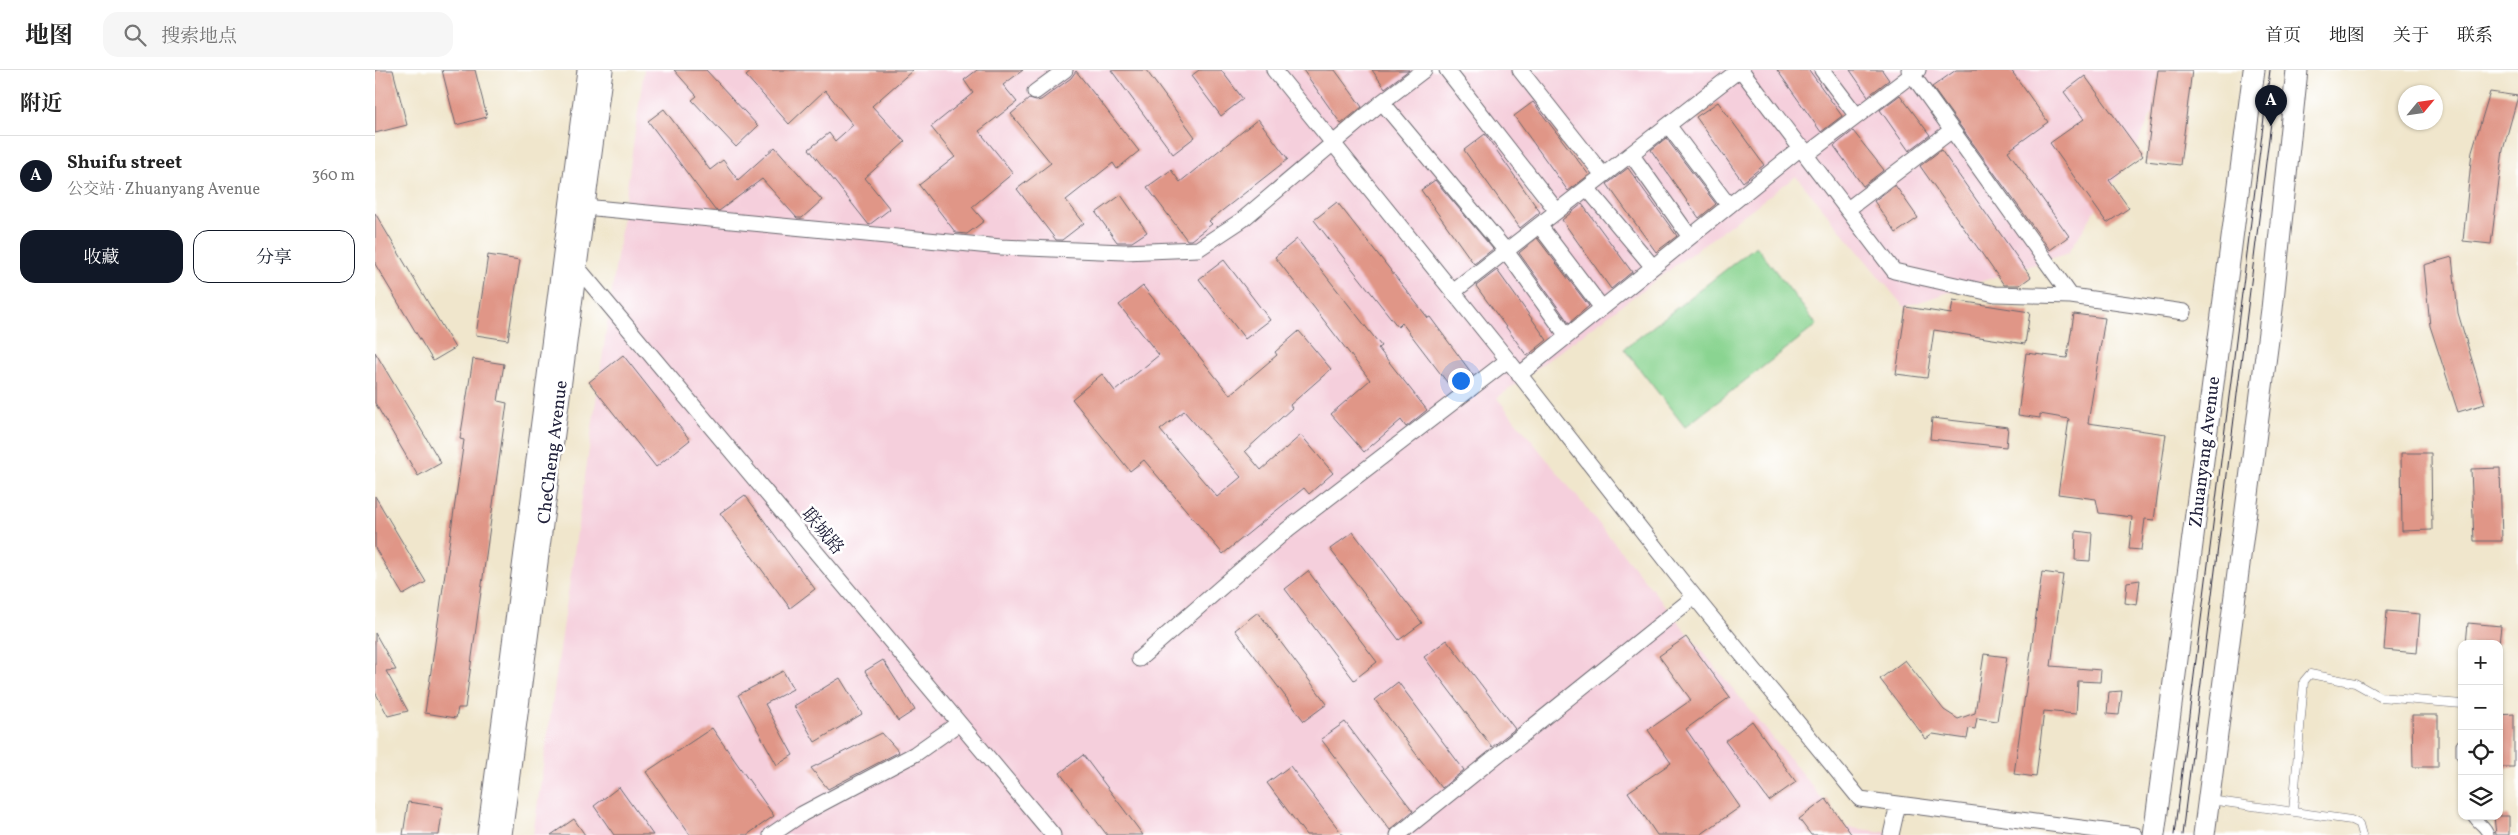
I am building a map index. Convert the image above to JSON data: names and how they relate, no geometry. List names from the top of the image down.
{
  "streets": {
    "main road": ["Zhuanyang Avenue"],
    "street": ["CheCheng Avenue", "联城路"]
  },
  "crossings": [
    ["CheCheng Avenue", "联城路"]
  ],
  "north": "top right",
  "page": {
    "header": "地图",
    "search": "搜索地点",
    "nav": [
      "首页",
      "地图",
      "关于",
      "联系"
    ],
    "heading": "附近",
    "pins": "A",
    "list": [
      {
        "mark": "A",
        "name": "Shuifu street",
        "note": "公交站 · Zhuanyang Avenue",
        "value": "360 m"
      }
    ],
    "buttons": ["收藏", "分享"],
    "map_buttons": ["+", "−"]
  }
}
